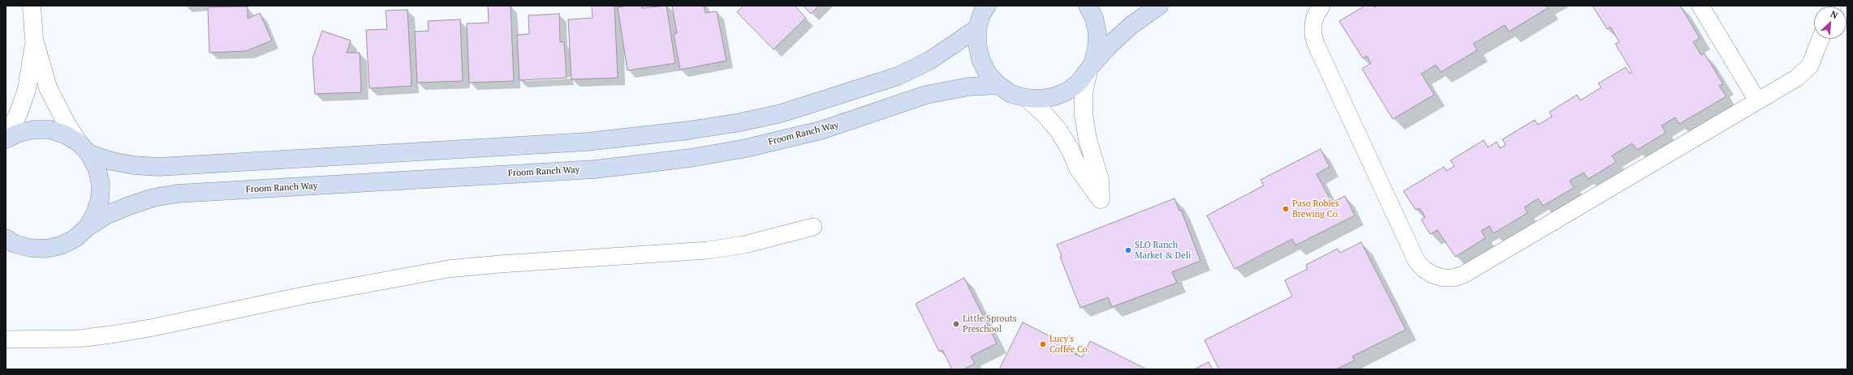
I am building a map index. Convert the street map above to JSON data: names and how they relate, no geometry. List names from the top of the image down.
{
  "streets": {
    "street": ["Froom Ranch Way"]
  },
  "places": [
    "Paso Robles Brewing Co.",
    "SLO Ranch Market & Deli",
    "Little Sprouts Preschool",
    "Lucy's Coffee Co."
  ],
  "north": "top right"
}
